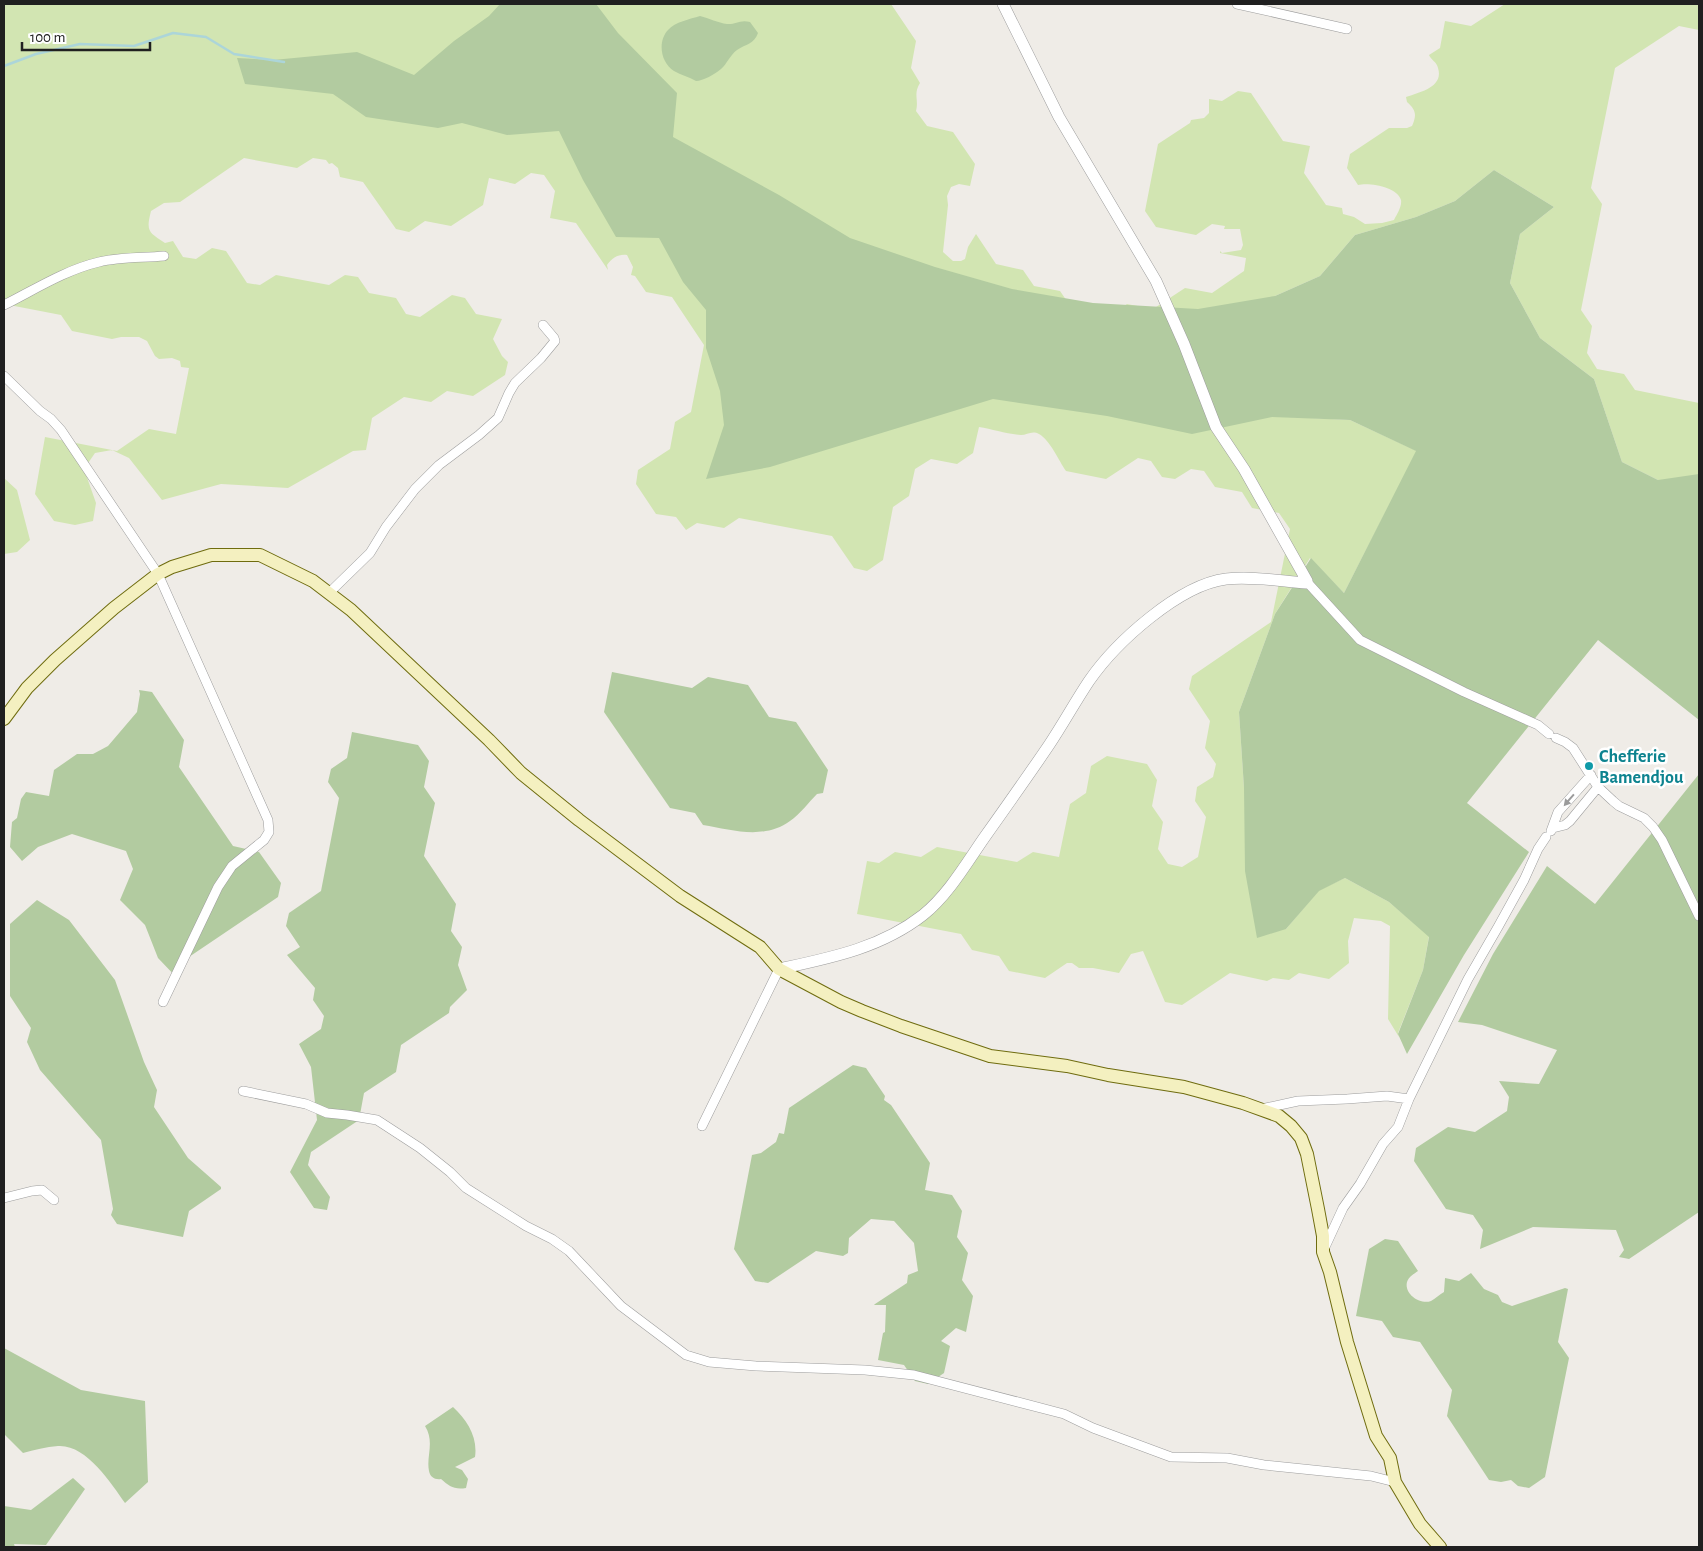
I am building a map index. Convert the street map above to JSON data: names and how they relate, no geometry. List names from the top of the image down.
{
  "places": ["Chefferie Bamendjou"],
  "scale_bar": "100 m"
}
